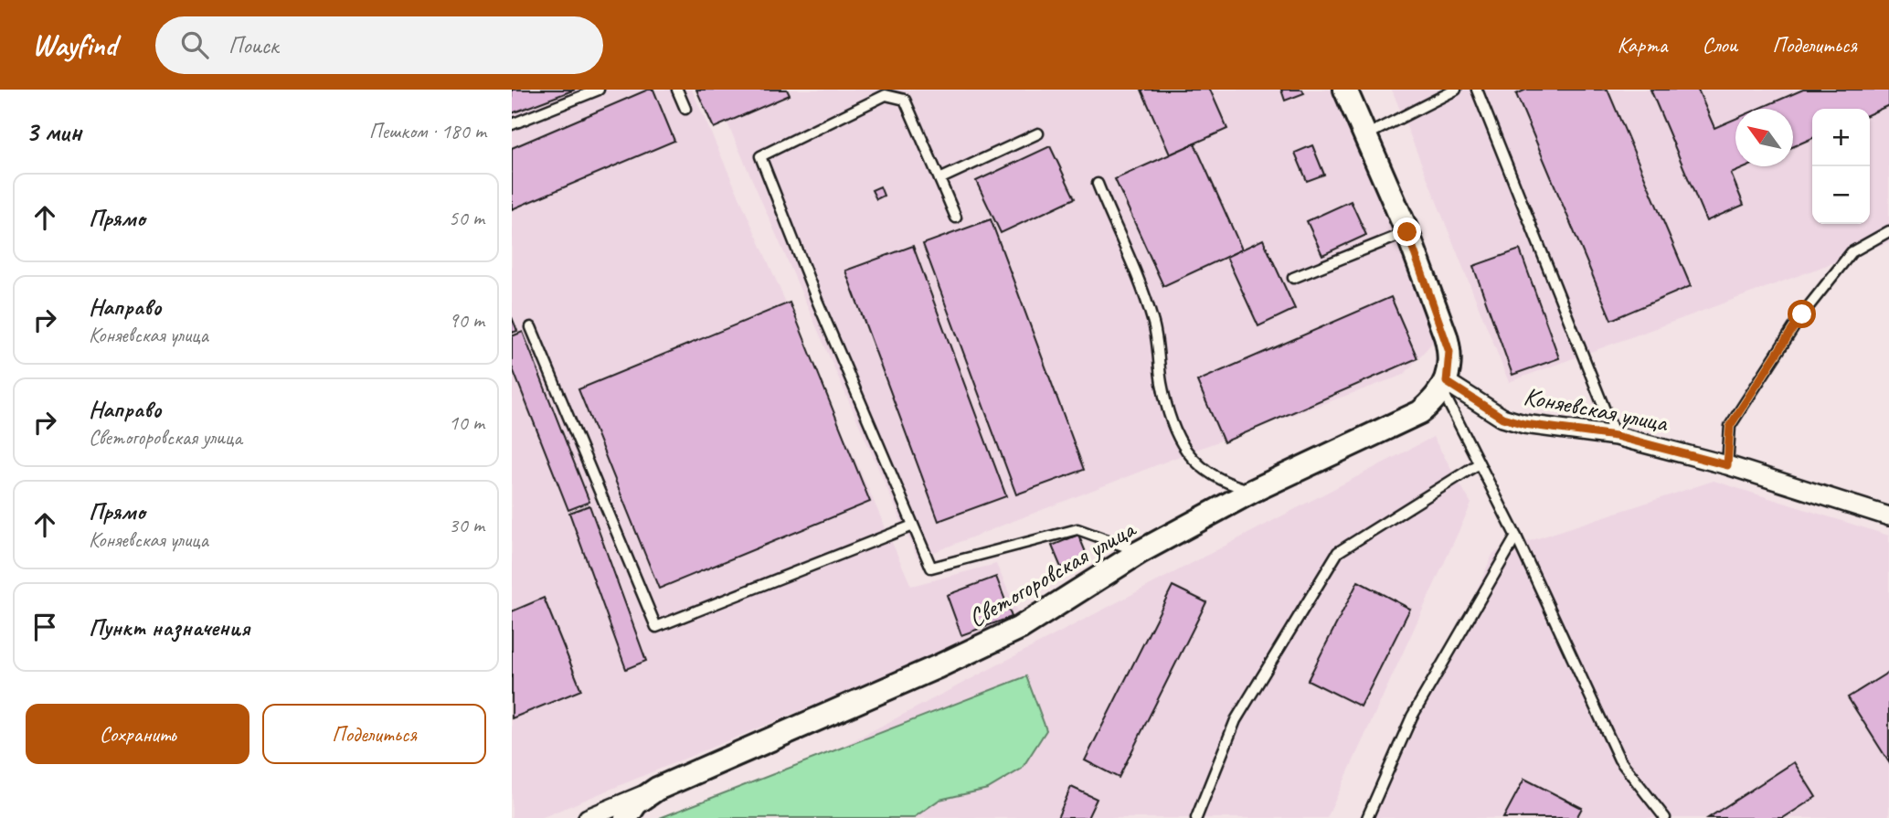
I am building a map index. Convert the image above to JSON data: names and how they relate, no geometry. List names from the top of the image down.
{
  "streets": {
    "street": ["Коняевская улица", "Светогоровская улица"]
  },
  "crossings": [
    ["Коняевская улица", "Светогоровская улица"]
  ],
  "north": "top left",
  "page": {
    "header": "Wayfind",
    "search": "Поиск",
    "nav": ["Карта", "Слои", "Поделиться"],
    "heading": ["3 мин", "Пешком · 180 m"],
    "map_buttons": ["+", "−"],
    "list": [
      ["Прямо", "50 m"],
      ["Направо", "Коняевская улица", "90 m"],
      ["Направо", "Светогоровская улица", "10 m"],
      ["Прямо", "Коняевская улица", "30 m"],
      "Пункт назначения"
    ],
    "buttons": ["Сохранить", "Поделиться"]
  }
}
